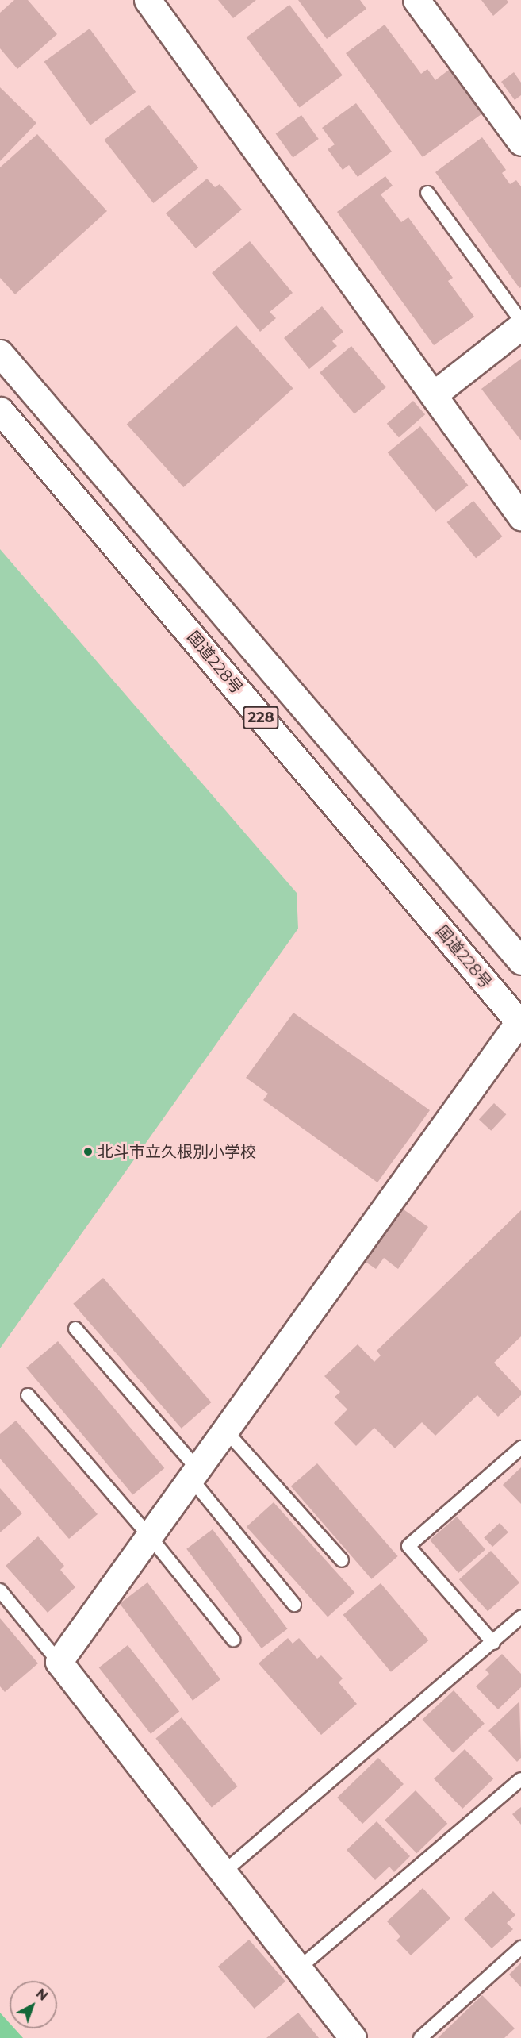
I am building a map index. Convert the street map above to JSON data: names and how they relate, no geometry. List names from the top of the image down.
{
  "streets": {
    "main road": ["国道228号", "228"]
  },
  "places": ["北斗市立久根別小学校"],
  "north": "top right"
}
